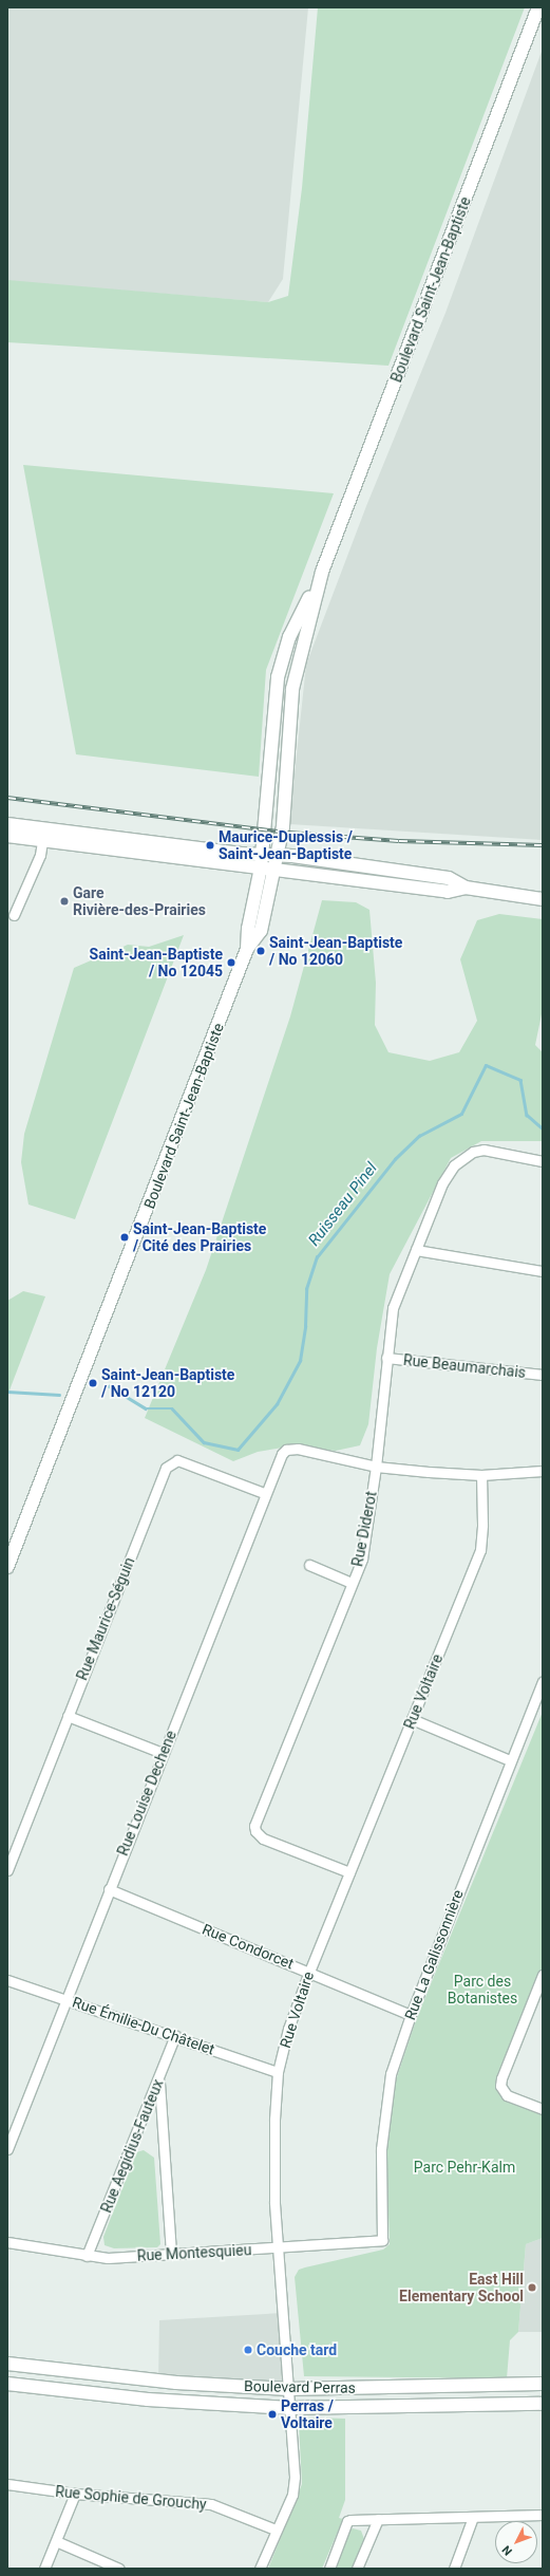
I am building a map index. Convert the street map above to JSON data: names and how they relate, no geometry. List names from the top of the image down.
{
  "streets": {
    "main road": ["Boulevard Saint-Jean-Baptiste", "Boulevard Perras"],
    "street": [
      "Rue Beaumarchais",
      "Rue Diderot",
      "Rue Maurice-Séguin",
      "Rue Voltaire",
      "Rue Louise Dechene",
      "Rue Condorcet",
      "Rue La Galissonnière",
      "Rue Émilie-Du Châtelet",
      "Rue Aegidius-Fauteux",
      "Rue Montesquieu",
      "Rue Sophie de Grouchy"
    ]
  },
  "crossings": [
    ["Rue Beaumarchais", "Rue Diderot"],
    ["Rue Diderot", "Rue Voltaire"],
    ["Rue Diderot", "Rue Louise Dechene"],
    ["Rue Maurice-Séguin", "Rue Louise Dechene"],
    ["Rue Voltaire", "Rue Condorcet"],
    ["Rue Voltaire", "Rue Émilie-Du Châtelet"],
    ["Rue Voltaire", "Rue Montesquieu"],
    ["Rue Voltaire", "Boulevard Perras"],
    ["Rue Voltaire", "Rue Sophie de Grouchy"],
    ["Rue Louise Dechene", "Rue Condorcet"],
    ["Rue Louise Dechene", "Rue Émilie-Du Châtelet"],
    ["Rue Condorcet", "Rue La Galissonnière"],
    ["Rue La Galissonnière", "Rue Montesquieu"],
    ["Rue Émilie-Du Châtelet", "Rue Aegidius-Fauteux"],
    ["Rue Aegidius-Fauteux", "Rue Montesquieu"]
  ],
  "water": ["Ruisseau Pinel"],
  "parks": ["Parc des Botanistes", "Parc Pehr-Kalm"],
  "places": [
    "Maurice-Duplessis / Saint-Jean-Baptiste",
    "Gare Rivière-des-Prairies",
    "Saint-Jean-Baptiste / No 12060",
    "Saint-Jean-Baptiste / No 12045",
    "Saint-Jean-Baptiste / Cité des Prairies",
    "Saint-Jean-Baptiste / No 12120",
    "East Hill Elementary School",
    "Couche tard",
    "Perras / Voltaire"
  ],
  "north": "bottom left"
}
